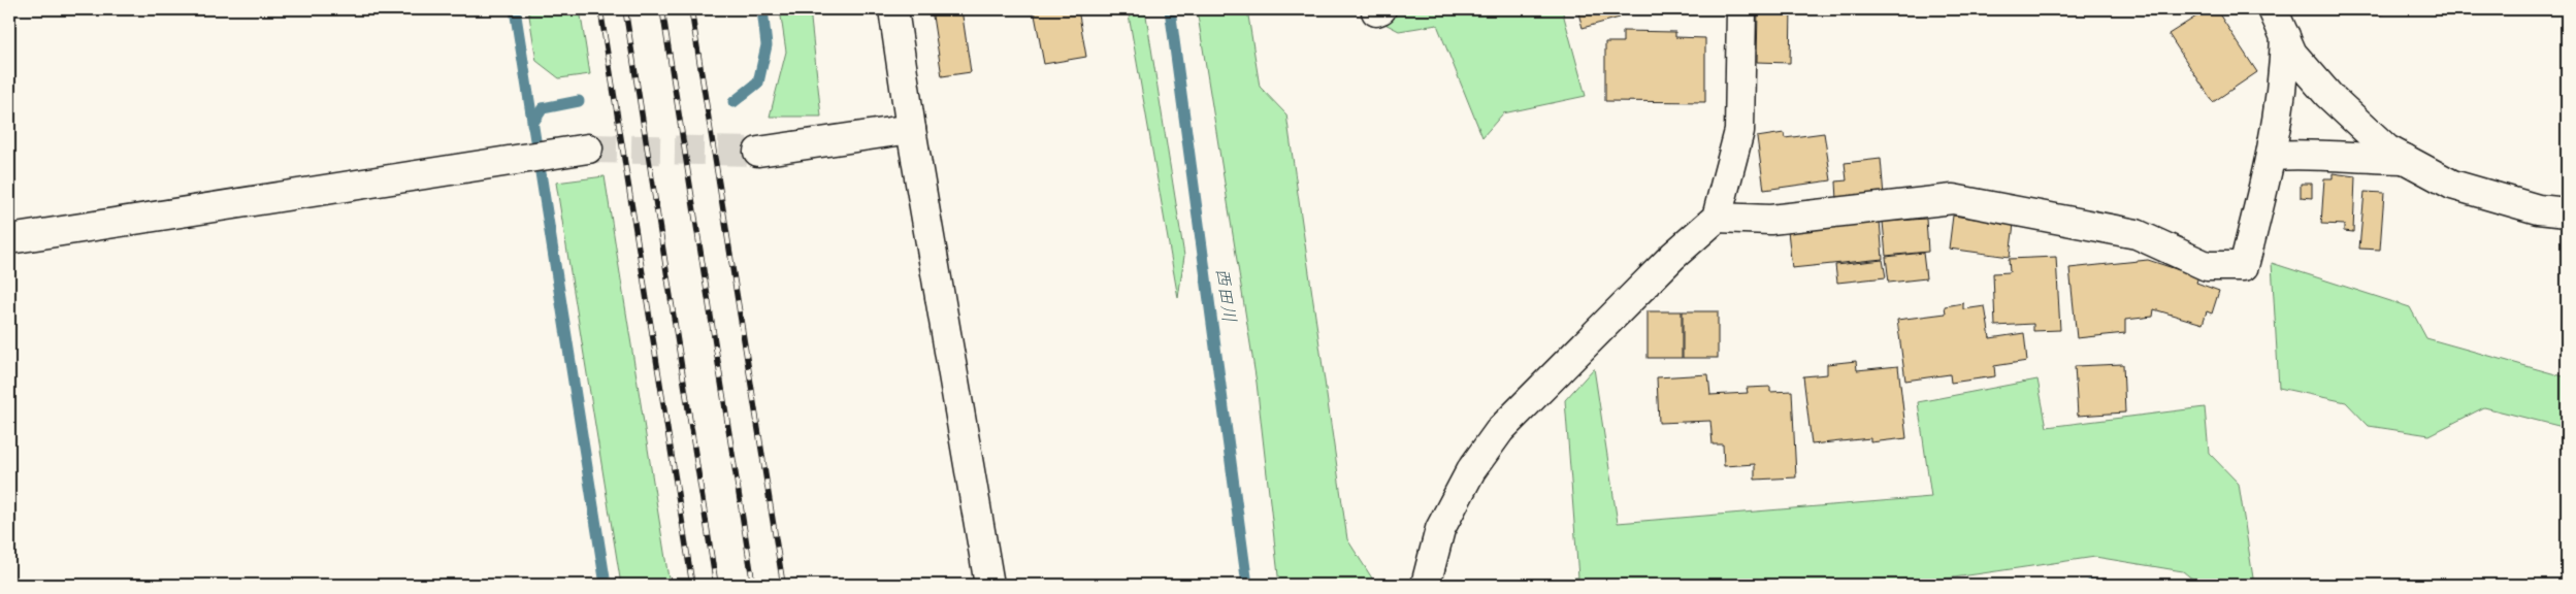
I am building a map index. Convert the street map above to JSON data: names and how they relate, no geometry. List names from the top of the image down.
{
  "water": ["西田川"]
}
